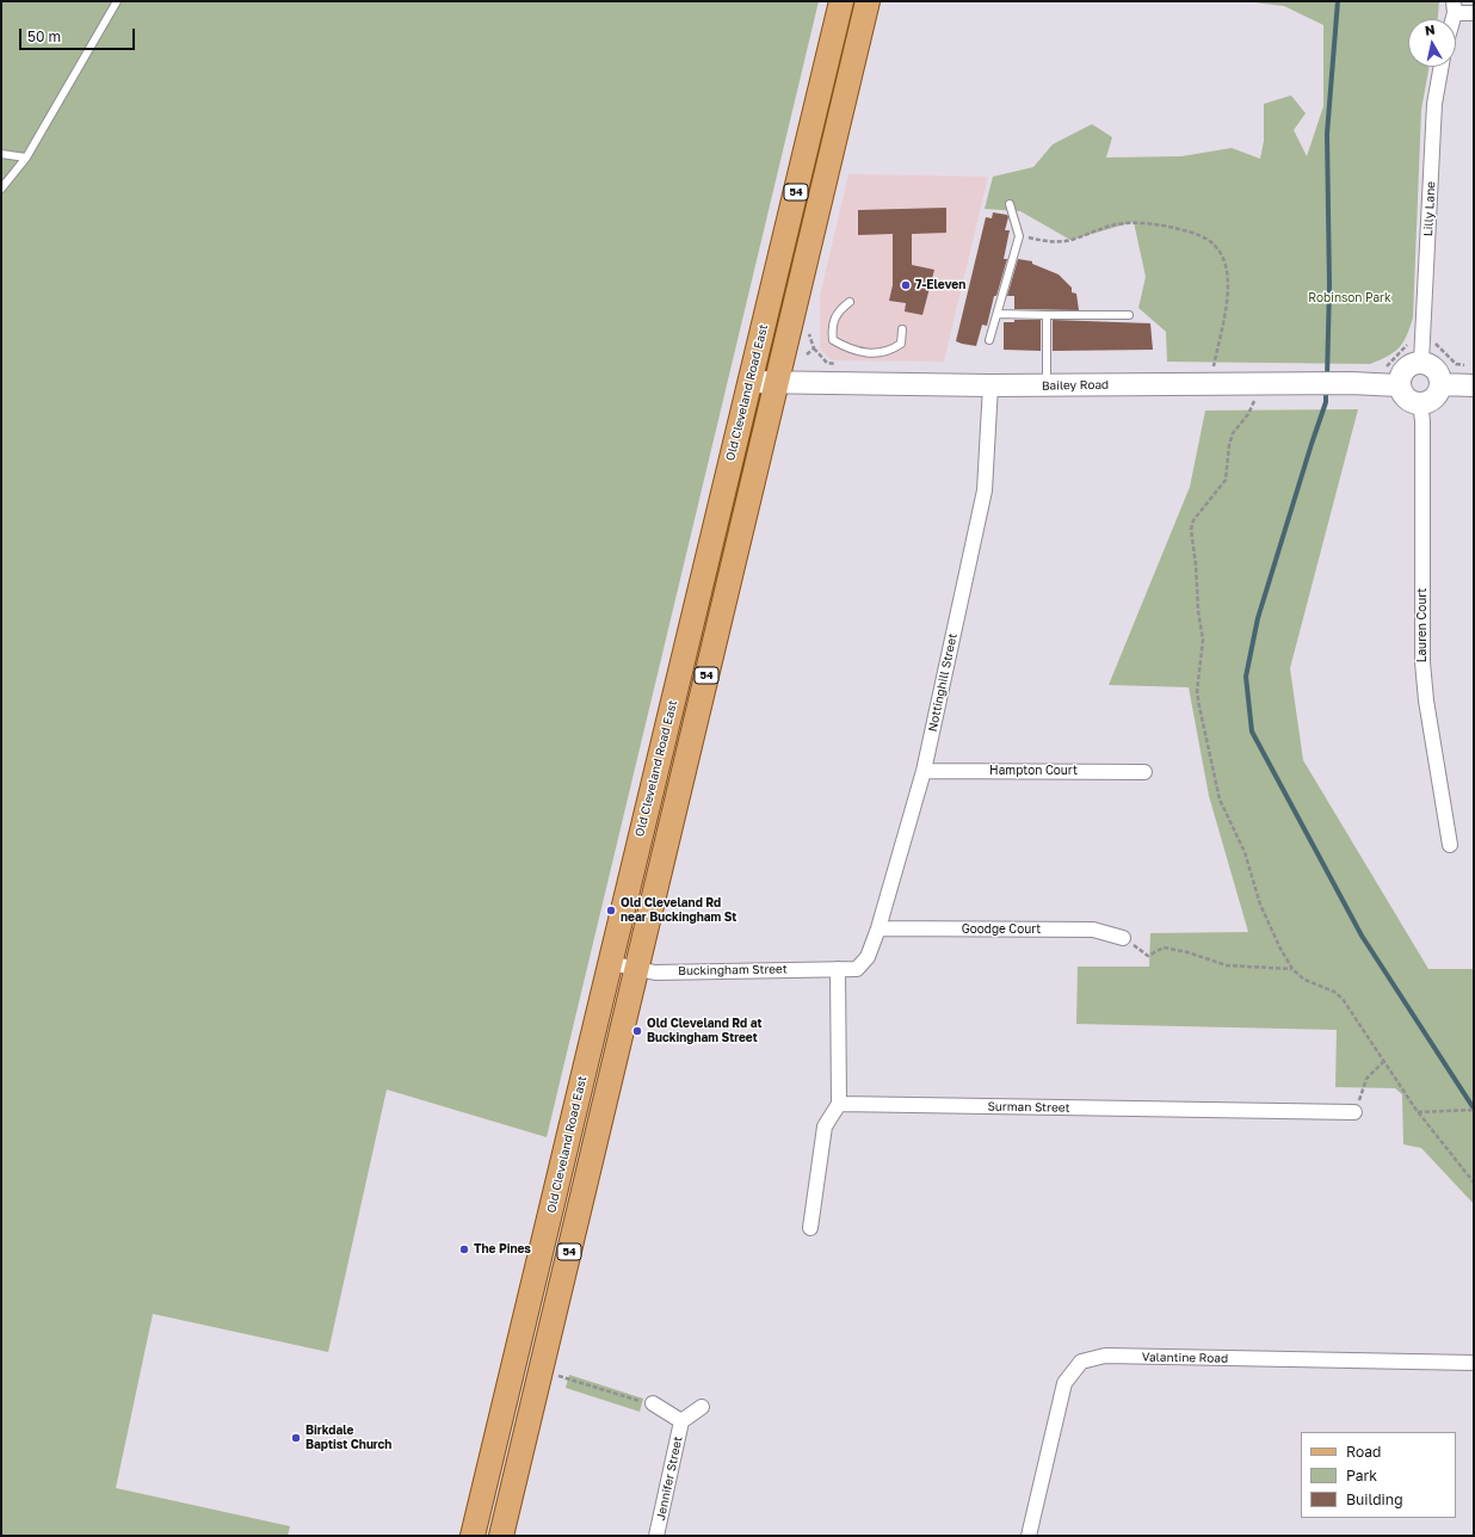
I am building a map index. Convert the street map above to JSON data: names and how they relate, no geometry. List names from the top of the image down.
{
  "streets": {
    "main road": ["54", "Old Cleveland Road East"],
    "street": [
      "Lilly Lane",
      "Bailey Road",
      "Lauren Court",
      "Nottinghill Street",
      "Hampton Court",
      "Goodge Court",
      "Buckingham Street",
      "Surman Street",
      "Valantine Road",
      "Jennifer Street"
    ]
  },
  "crossings": [
    ["54", "Bailey Road"],
    ["54", "Buckingham Street"],
    ["Lilly Lane", "Bailey Road"],
    ["Lilly Lane", "Lauren Court"],
    ["Bailey Road", "Old Cleveland Road East"],
    ["Bailey Road", "Lauren Court"],
    ["Bailey Road", "Nottinghill Street"],
    ["Old Cleveland Road East", "Buckingham Street"],
    ["Nottinghill Street", "Hampton Court"],
    ["Nottinghill Street", "Goodge Court"],
    ["Nottinghill Street", "Buckingham Street"]
  ],
  "parks": ["Robinson Park"],
  "places": [
    "7-Eleven",
    "Old Cleveland Rd near Buckingham St",
    "Old Cleveland Rd at Buckingham Street",
    "The Pines",
    "Birkdale Baptist Church"
  ],
  "legend": ["Road", "Park", "Building"],
  "scale_bar": "50 m",
  "north": "top"
}
